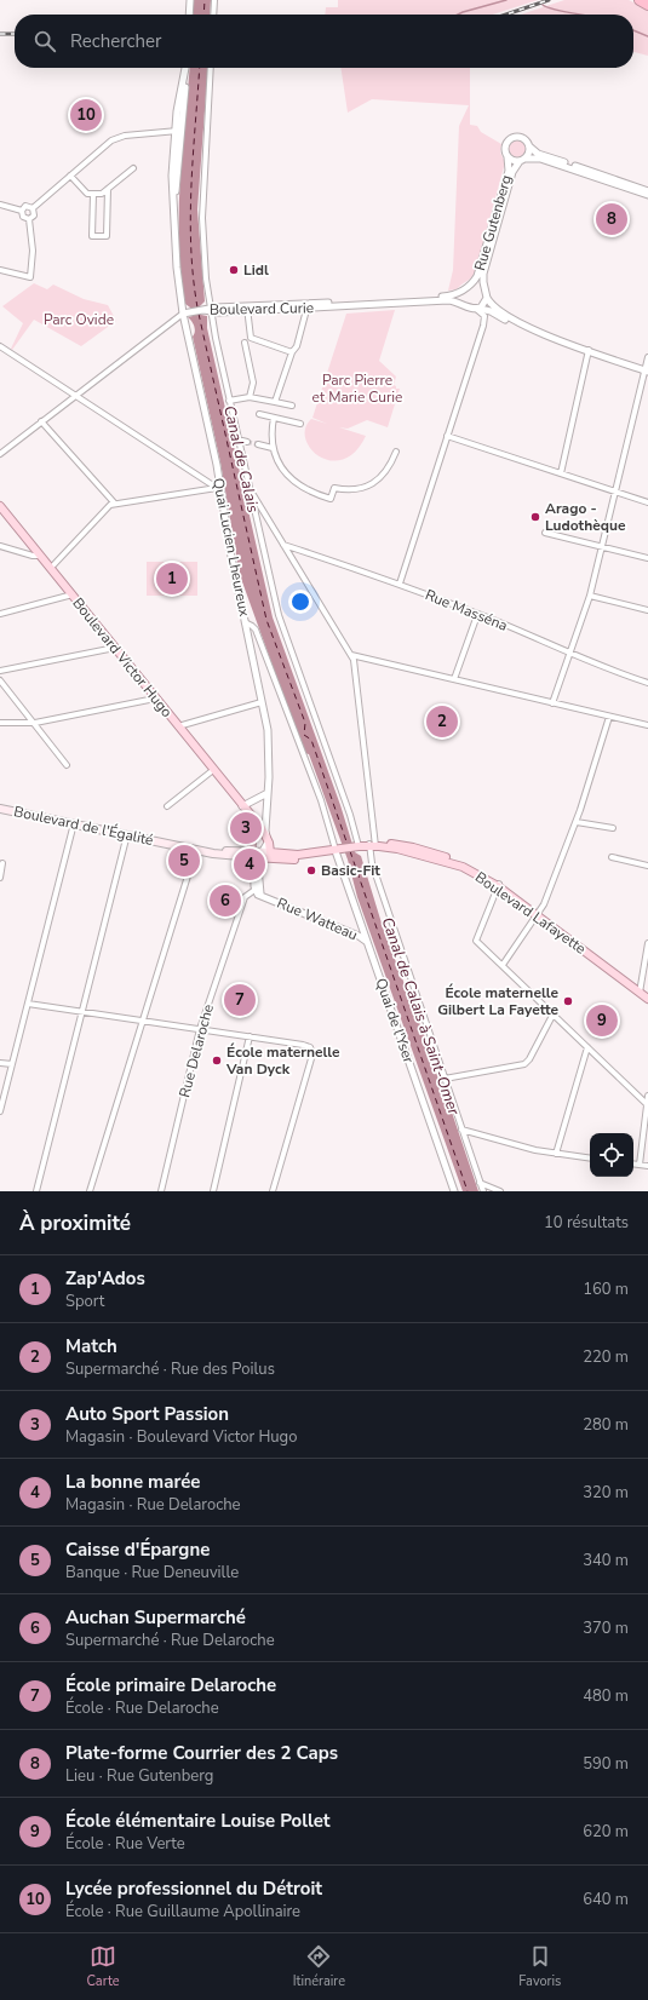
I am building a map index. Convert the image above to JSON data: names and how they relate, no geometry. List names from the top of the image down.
{
  "streets": {
    "main road": ["Boulevard Victor Hugo", "Boulevard de l'Égalité", "Boulevard Lafayette"],
    "street": [
      "Rue Gutenberg",
      "Boulevard Curie",
      "Quai Lucien Lheureux",
      "Rue Masséna",
      "Rue Watteau",
      "Quai de l'Yser",
      "Rue Delaroche"
    ]
  },
  "crossings": [
    ["Rue Gutenberg", "Boulevard Curie"],
    ["Boulevard Curie", "Quai Lucien Lheureux"],
    ["Quai Lucien Lheureux", "Boulevard de l'Égalité"],
    ["Quai Lucien Lheureux", "Boulevard Lafayette"],
    ["Quai Lucien Lheureux", "Quai de l'Yser"],
    ["Boulevard Victor Hugo", "Boulevard de l'Égalité"],
    ["Boulevard de l'Égalité", "Boulevard Lafayette"],
    ["Boulevard de l'Égalité", "Quai de l'Yser"],
    ["Boulevard Lafayette", "Quai de l'Yser"],
    ["Rue Watteau", "Quai de l'Yser"],
    ["Rue Watteau", "Rue Delaroche"]
  ],
  "water": ["Canal de Calais", "Canal de Calais à Saint-Omer"],
  "parks": ["Parc Ovide", "Parc Pierre et Marie Curie"],
  "places": [
    "Lidl",
    "Arago - Ludothèque",
    "Basic-Fit",
    "École maternelle Gilbert La Fayette",
    "École maternelle Van Dyck"
  ],
  "page": {
    "search": "Rechercher",
    "pins": [
      "10",
      "8",
      "1",
      "2",
      "3",
      "5",
      "4",
      "6",
      "7",
      "9"
    ],
    "heading": ["À proximité", "10 résultats"],
    "list": [
      {
        "mark": "1",
        "name": "Zap'Ados",
        "note": "Sport",
        "value": "160 m"
      },
      {
        "mark": "2",
        "name": "Match",
        "note": "Supermarché · Rue des Poilus",
        "value": "220 m"
      },
      {
        "mark": "3",
        "name": "Auto Sport Passion",
        "note": "Magasin · Boulevard Victor Hugo",
        "value": "280 m"
      },
      {
        "mark": "4",
        "name": "La bonne marée",
        "note": "Magasin · Rue Delaroche",
        "value": "320 m"
      },
      {
        "mark": "5",
        "name": "Caisse d'Épargne",
        "note": "Banque · Rue Deneuville",
        "value": "340 m"
      },
      {
        "mark": "6",
        "name": "Auchan Supermarché",
        "note": "Supermarché · Rue Delaroche",
        "value": "370 m"
      },
      {
        "mark": "7",
        "name": "École primaire Delaroche",
        "note": "École · Rue Delaroche",
        "value": "480 m"
      },
      {
        "mark": "8",
        "name": "Plate-forme Courrier des 2 Caps",
        "note": "Lieu · Rue Gutenberg",
        "value": "590 m"
      },
      {
        "mark": "9",
        "name": "École élémentaire Louise Pollet",
        "note": "École · Rue Verte",
        "value": "620 m"
      },
      {
        "mark": "10",
        "name": "Lycée professionnel du Détroit",
        "note": "École · Rue Guillaume Apollinaire",
        "value": "640 m"
      }
    ],
    "nav": ["Carte", "Itinéraire", "Favoris"]
  }
}
